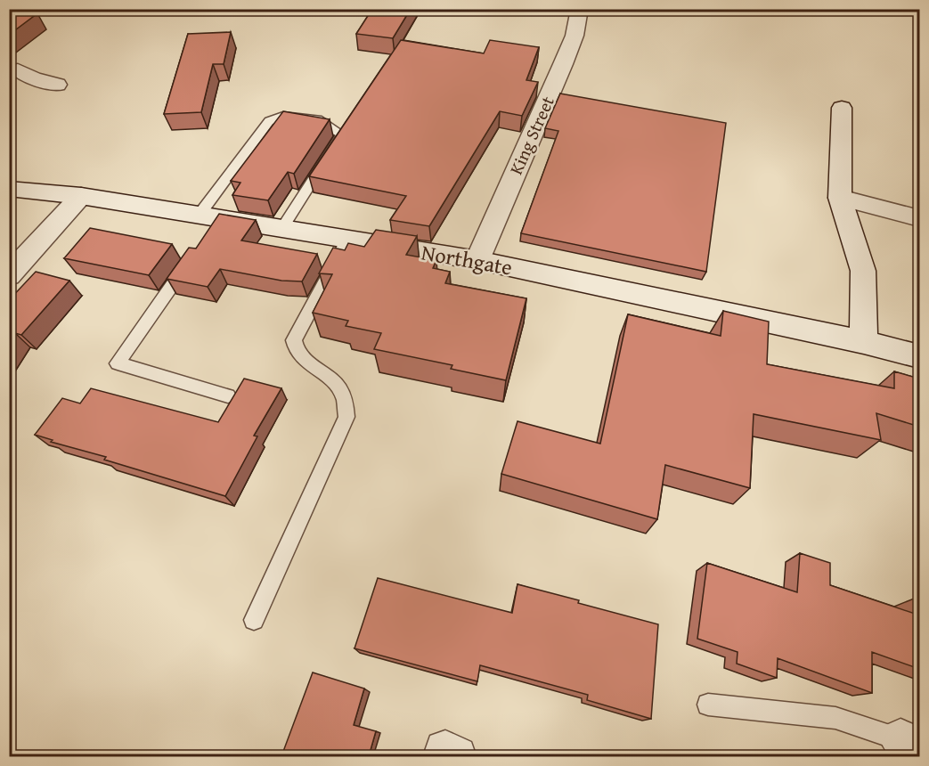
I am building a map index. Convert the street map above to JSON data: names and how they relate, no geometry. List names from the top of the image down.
{
  "streets": {
    "street": ["King Street", "Northgate"]
  },
  "crossings": [
    ["King Street", "Northgate"]
  ]
}
